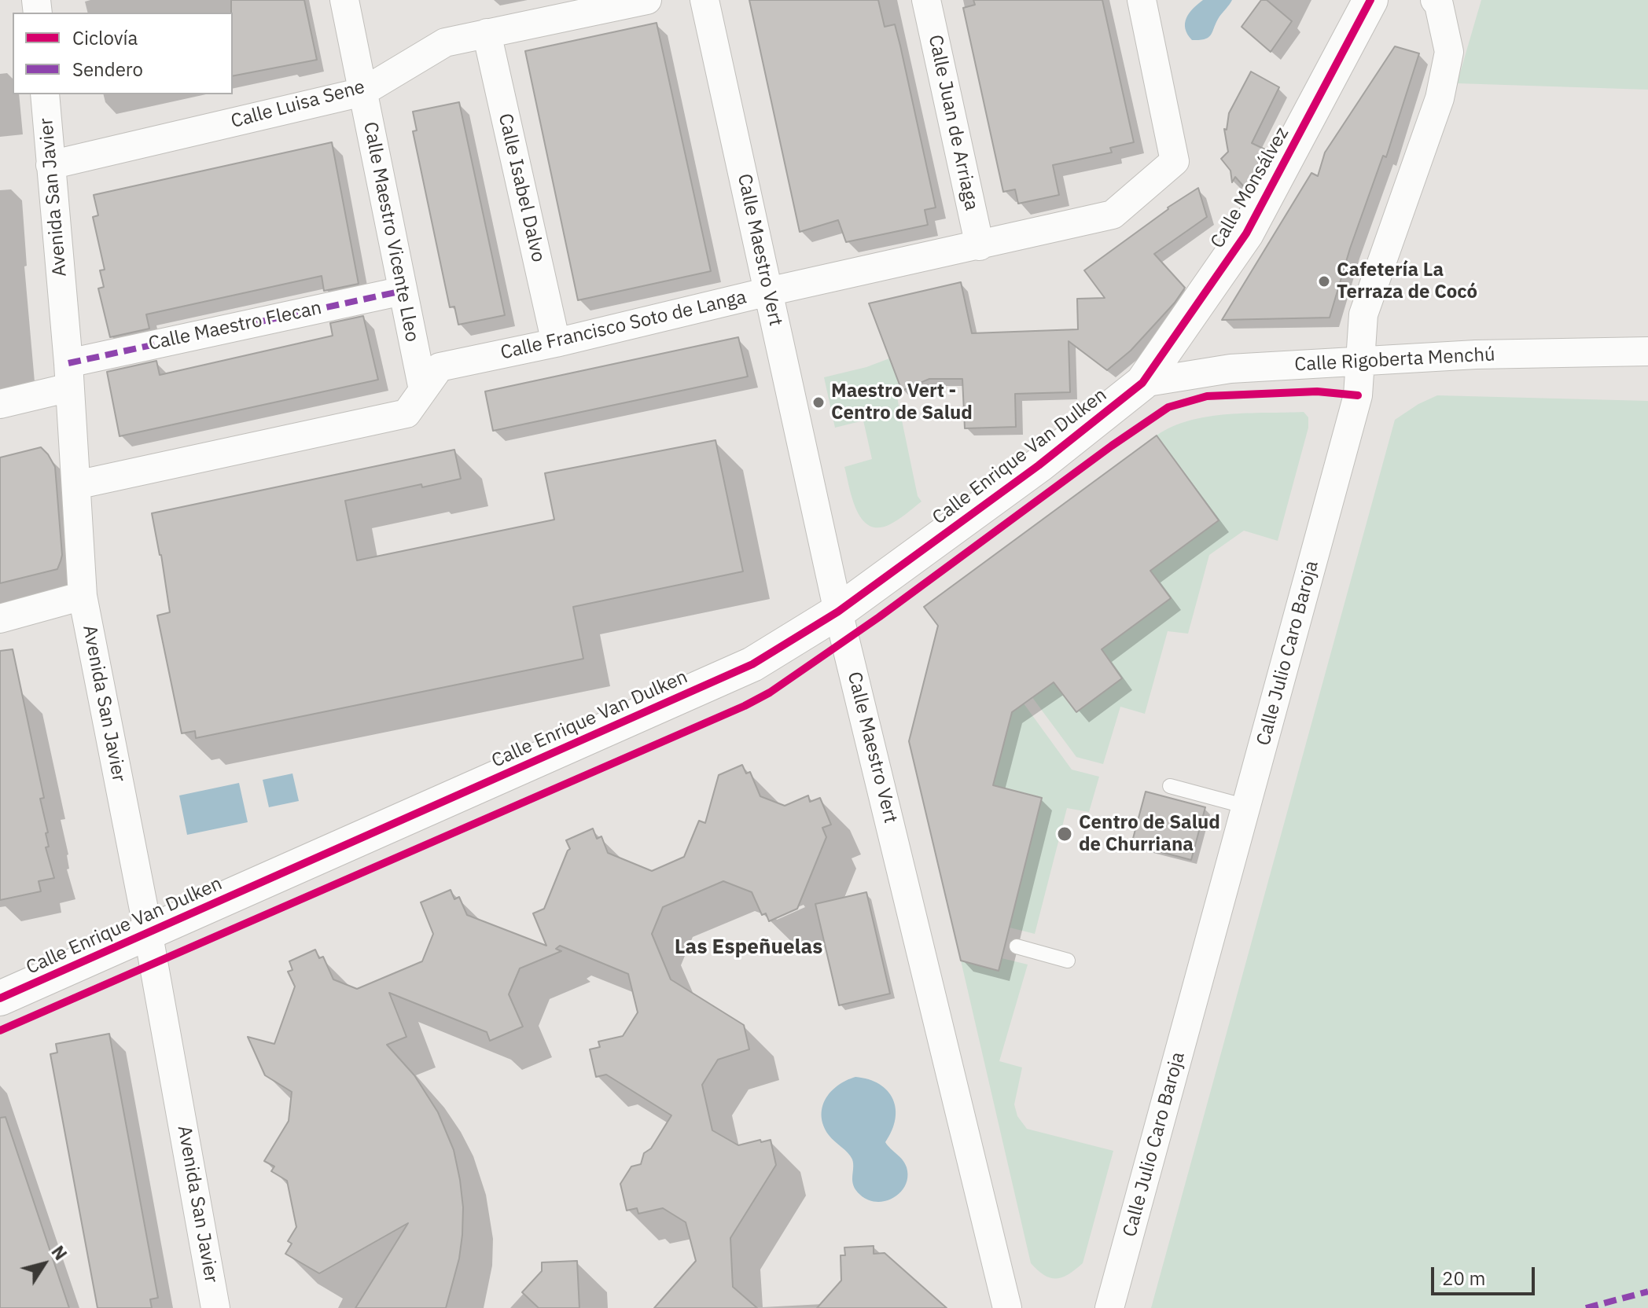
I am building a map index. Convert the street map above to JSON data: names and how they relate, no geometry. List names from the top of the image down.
{
  "streets": {
    "street": [
      "Calle Luisa Sene",
      "Calle Juan de Arriaga",
      "Calle Isabel Dalvo",
      "Calle Monsálvez",
      "Avenida San Javier",
      "Calle Maestro Vicente Lleo",
      "Calle Maestro Vert",
      "Calle Francisco Soto de Langa",
      "Calle Maestro Flecan",
      "Calle Rigoberta Menchú",
      "Calle Enrique Van Dulken",
      "Calle Julio Caro Baroja"
    ]
  },
  "crossings": [
    ["Calle Luisa Sene", "Calle Isabel Dalvo"],
    ["Calle Luisa Sene", "Avenida San Javier"],
    ["Calle Luisa Sene", "Calle Maestro Vicente Lleo"],
    ["Calle Juan de Arriaga", "Calle Francisco Soto de Langa"],
    ["Calle Isabel Dalvo", "Calle Francisco Soto de Langa"],
    ["Calle Monsálvez", "Calle Rigoberta Menchú"],
    ["Calle Monsálvez", "Calle Enrique Van Dulken"],
    ["Avenida San Javier", "Calle Francisco Soto de Langa"],
    ["Avenida San Javier", "Calle Maestro Flecan"],
    ["Avenida San Javier", "Calle Enrique Van Dulken"],
    ["Calle Maestro Vicente Lleo", "Calle Francisco Soto de Langa"],
    ["Calle Maestro Vicente Lleo", "Calle Maestro Flecan"],
    ["Calle Maestro Vert", "Calle Francisco Soto de Langa"],
    ["Calle Maestro Vert", "Calle Enrique Van Dulken"],
    ["Calle Rigoberta Menchú", "Calle Enrique Van Dulken"],
    ["Calle Rigoberta Menchú", "Calle Julio Caro Baroja"]
  ],
  "districts": ["Las Espeñuelas"],
  "places": ["Cafetería La Terraza de Cocó", "Maestro Vert - Centro de Salud", "Centro de Salud de Churriana"],
  "legend": ["Ciclovía", "Sendero"],
  "scale_bar": "20 m",
  "north": "top right"
}
